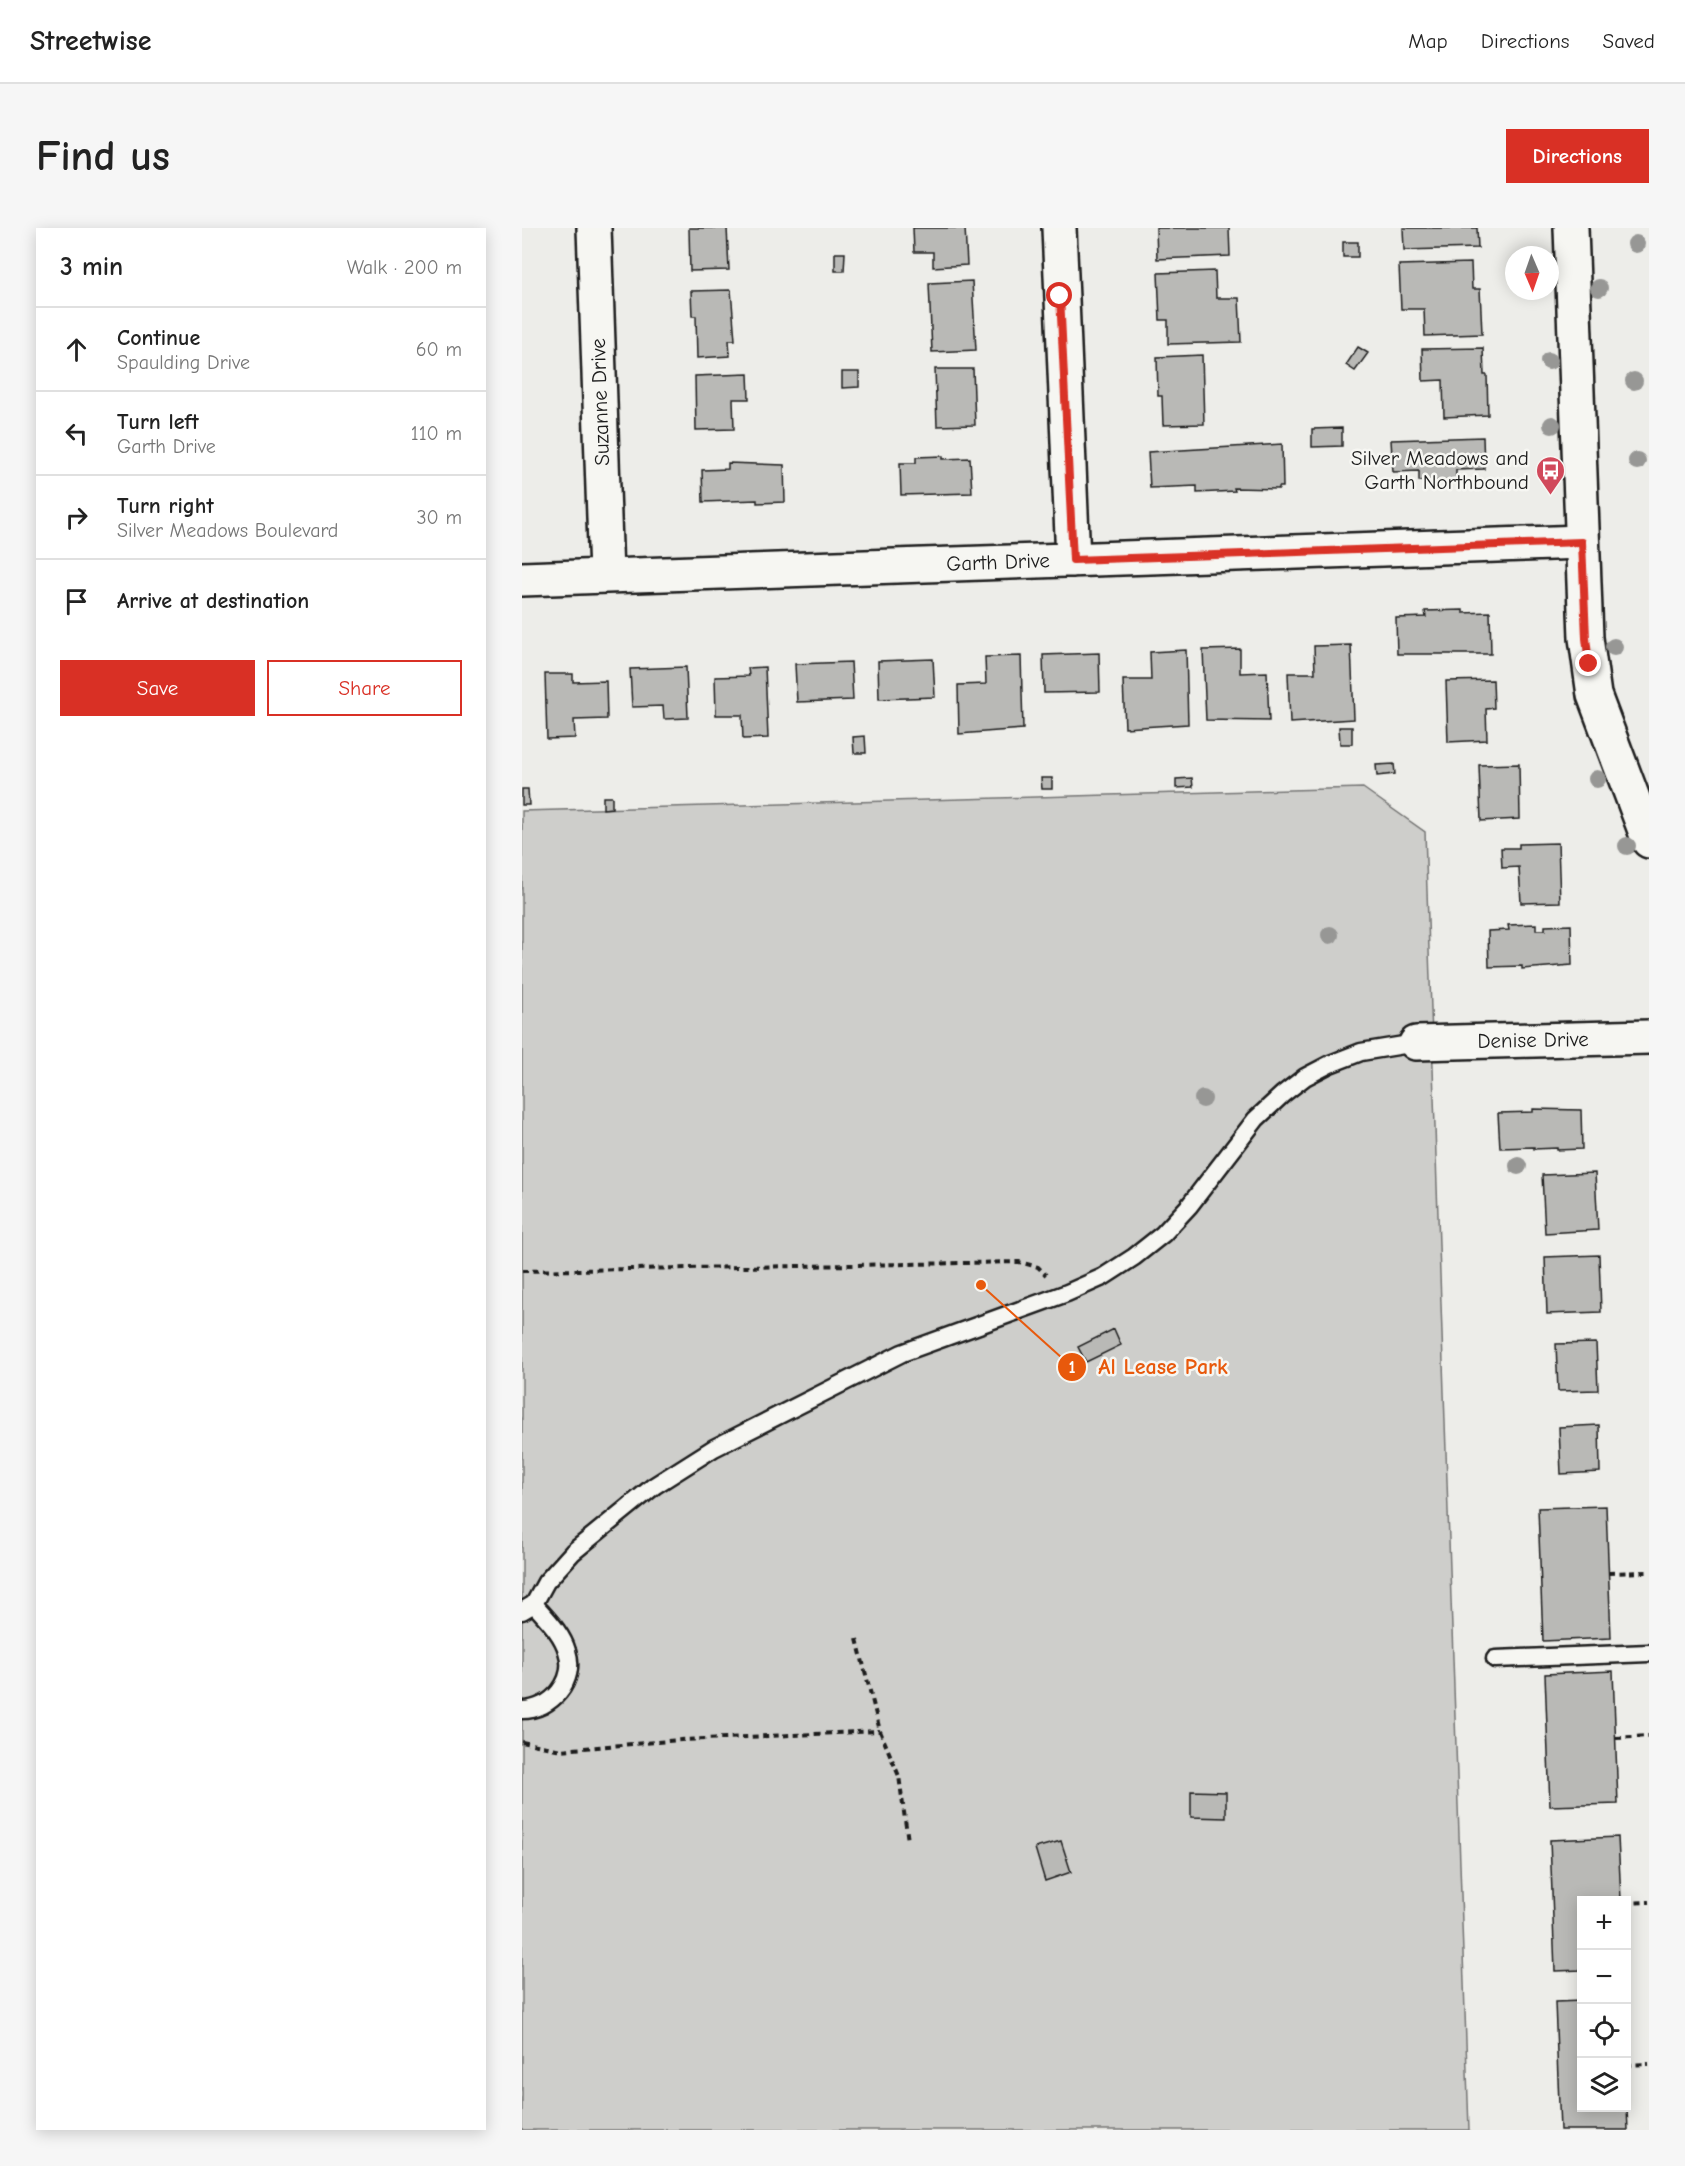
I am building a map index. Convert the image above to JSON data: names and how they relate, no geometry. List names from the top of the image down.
{
  "streets": {
    "street": ["Suzanne Drive", "Garth Drive", "Denise Drive"]
  },
  "crossings": [
    ["Suzanne Drive", "Garth Drive"]
  ],
  "places": {
    "bus stop": ["Silver Meadows and Garth Northbound"],
    "other": ["Al Lease Park"]
  },
  "north": "bottom",
  "page": {
    "header": "Streetwise",
    "nav": ["Map", "Directions", "Saved"],
    "buttons": [
      "Directions",
      ["Save", "Share"]
    ],
    "title": "Find us",
    "heading": ["3 min", "Walk · 200 m"],
    "list": [
      ["Continue", "Spaulding Drive", "60 m"],
      ["Turn left", "Garth Drive", "110 m"],
      ["Turn right", "Silver Meadows Boulevard", "30 m"],
      "Arrive at destination"
    ],
    "map_buttons": ["+", "−"]
  }
}
